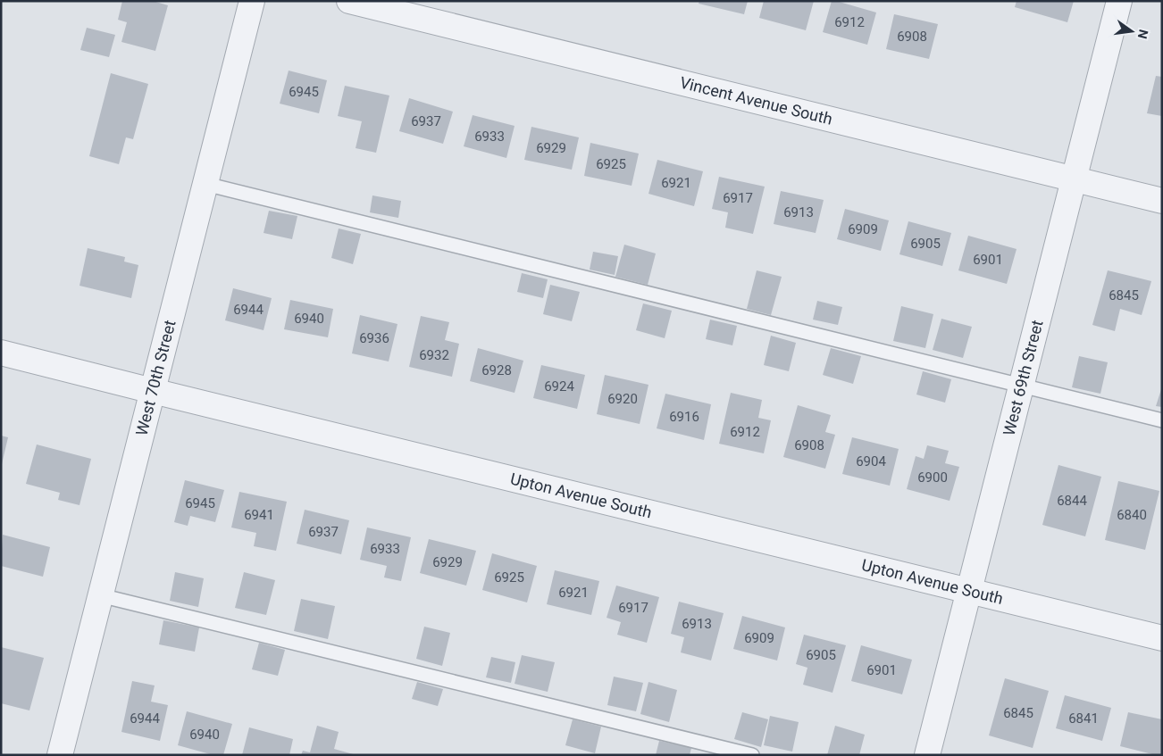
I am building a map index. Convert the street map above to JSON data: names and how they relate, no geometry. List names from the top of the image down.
{
  "streets": {
    "street": [
      "Vincent Avenue South",
      "West 70th Street",
      "West 69th Street",
      "Upton Avenue South"
    ]
  },
  "crossings": [
    ["Vincent Avenue South", "West 69th Street"],
    ["West 70th Street", "Upton Avenue South"],
    ["West 69th Street", "Upton Avenue South"]
  ],
  "house_numbers": [
    "6912",
    "6908",
    "6945",
    "6937",
    "6933",
    "6929",
    "6925",
    "6921",
    "6917",
    "6913",
    "6909",
    "6905",
    "6901",
    "6845",
    "6944",
    "6940",
    "6936",
    "6932",
    "6928",
    "6924",
    "6920",
    "6916",
    "6912",
    "6908",
    "6904",
    "6900",
    "6844",
    "6945",
    "6941",
    "6840",
    "6937",
    "6933",
    "6929",
    "6925",
    "6921",
    "6917",
    "6913",
    "6909",
    "6905",
    "6901",
    "6845",
    "6944",
    "6841",
    "6940"
  ],
  "north": "right"
}
